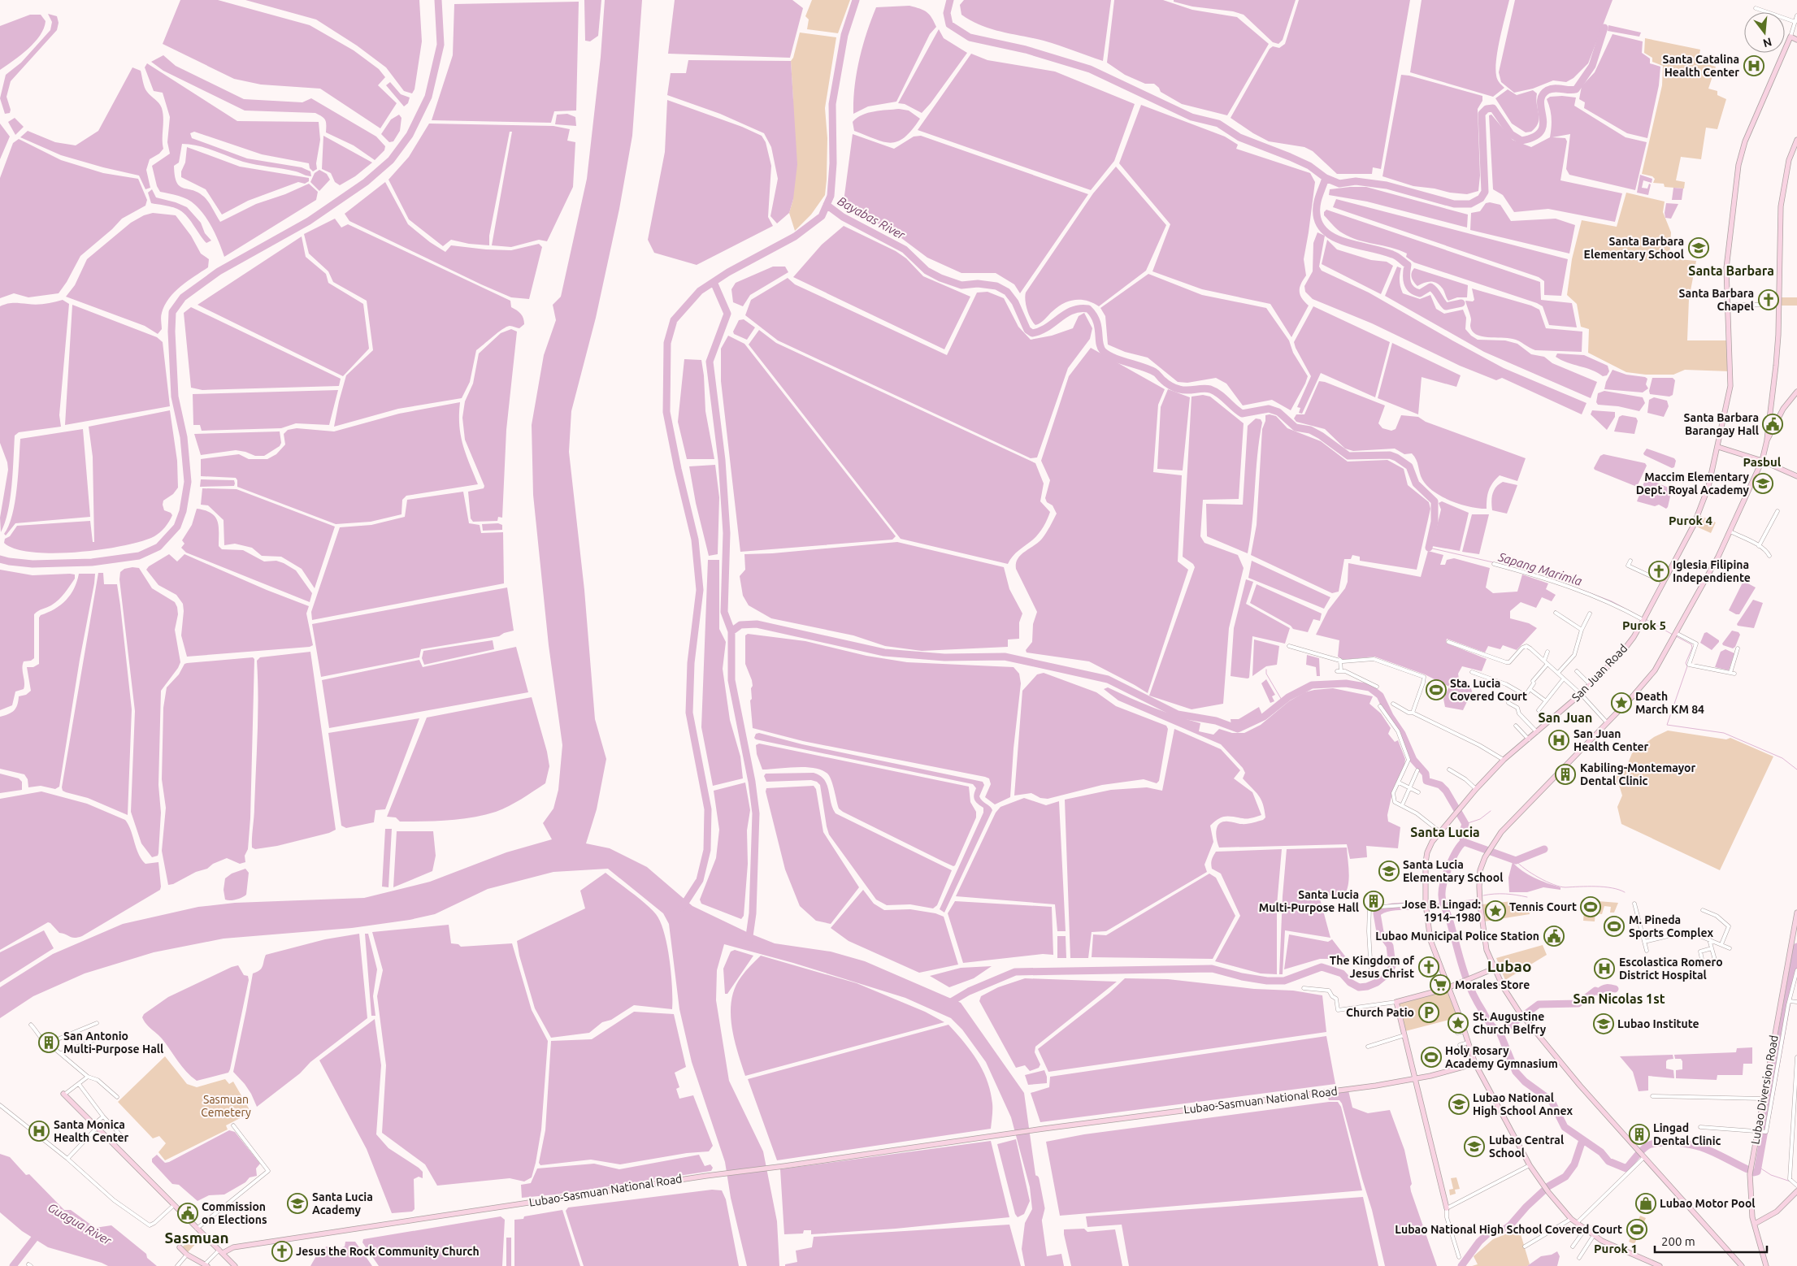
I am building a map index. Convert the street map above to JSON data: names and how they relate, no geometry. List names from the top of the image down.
{
  "streets": {
    "main road": ["San Juan Road", "Lubao Diversion Road", "Lubao-Sasmuan National Road"]
  },
  "crossings": [
    ["San Juan Road", "Lubao-Sasmuan National Road"]
  ],
  "districts": [
    "Santa Barbara",
    "Pasbul",
    "Purok 4",
    "Purok 5",
    "San Juan",
    "Santa Lucia",
    "Lubao",
    "San Nicolas 1st",
    "Sasmuan",
    "Purok 1"
  ],
  "water": ["Bayabas River", "Sapang Marimla", "Guagua River"],
  "parks": ["Sasmuan Cemetery"],
  "places": {
    "hospital": [
      "Santa Catalina Health Center",
      "San Juan Health Center",
      "Escolastica Romero District Hospital",
      "Santa Monica Health Center"
    ],
    "school or university": [
      "Santa Barbara Elementary School",
      "Maccim Elementary Dept. Royal Academy",
      "Santa Lucia Elementary School",
      "Lubao Institute",
      "Lubao National High School Annex",
      "Lubao Central School",
      "Santa Lucia Academy"
    ],
    "church": [
      "Santa Barbara Chapel",
      "Iglesia Filipina Independiente",
      "The Kingdom of Jesus Christ",
      "Jesus the Rock Community Church"
    ],
    "public building": ["Santa Barbara Barangay Hall", "Lubao Municipal Police Station", "Commission on Elections"],
    "sports": [
      "Sta. Lucia Covered Court",
      "Tennis Court",
      "M. Pineda Sports Complex",
      "Holy Rosary Academy Gymnasium",
      "Lubao National High School Covered Court"
    ],
    "place": ["Death March KM 84", "Jose B. Lingad: 1914–1980", "St. Augustine Church Belfry"],
    "building": [
      "Kabiling-Montemayor Dental Clinic",
      "Santa Lucia Multi-Purpose Hall",
      "San Antonio Multi-Purpose Hall",
      "Lingad Dental Clinic"
    ],
    "supermarket": ["Morales Store"],
    "parking": ["Church Patio"],
    "shop": ["Lubao Motor Pool"]
  },
  "scale_bar": "200 m",
  "north": "bottom"
}
